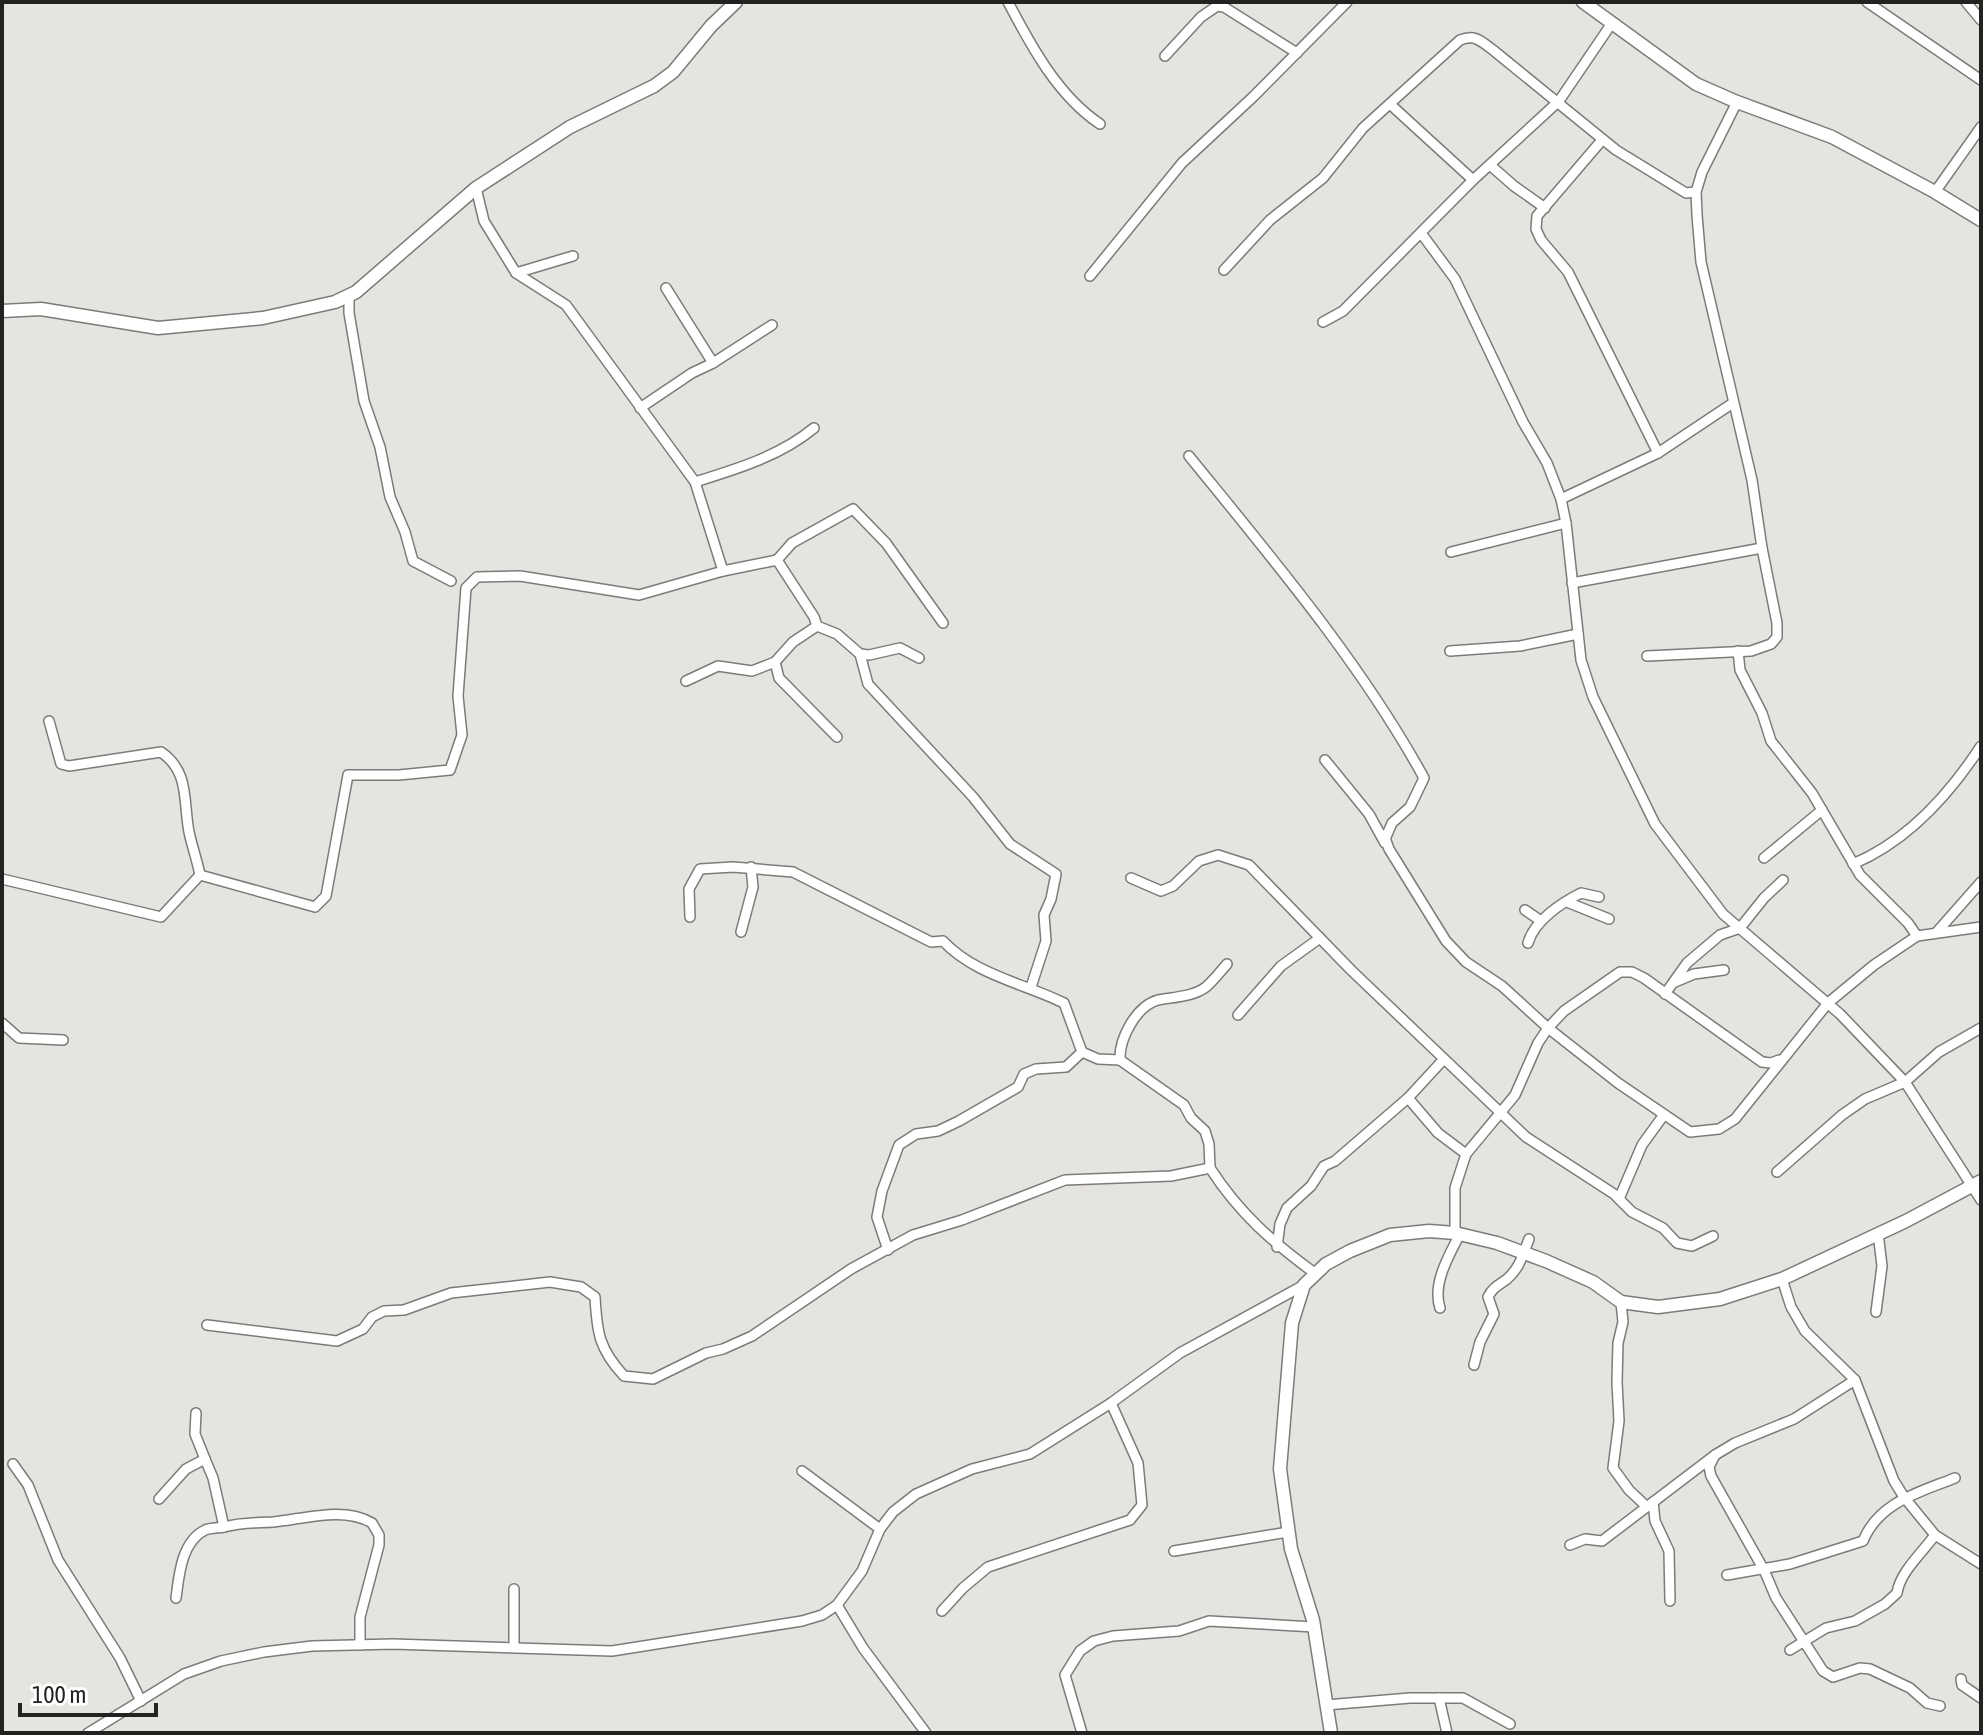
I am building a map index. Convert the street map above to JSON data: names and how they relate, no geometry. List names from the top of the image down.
{
  "scale_bar": "100 m"
}
